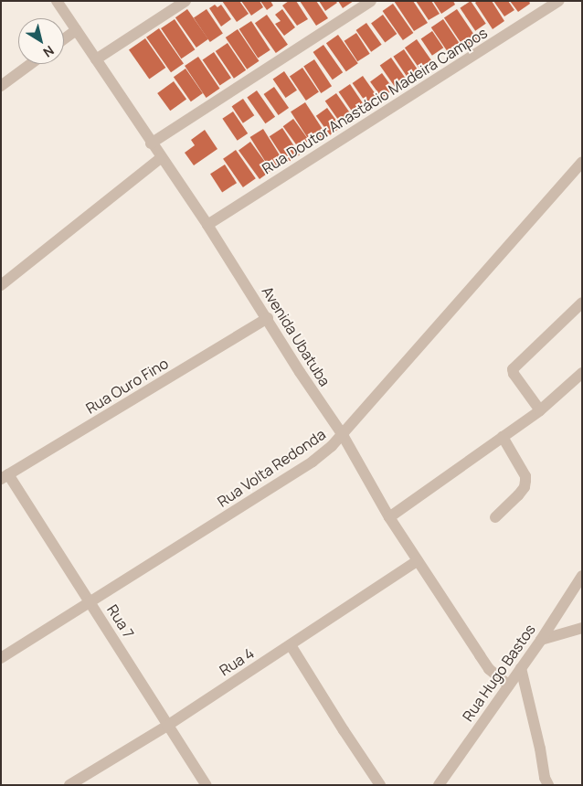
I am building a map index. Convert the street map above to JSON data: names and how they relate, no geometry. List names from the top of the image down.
{
  "streets": {
    "street": [
      "Rua Doutor Anastácio Madeira Campos",
      "Avenida Ubatuba",
      "Rua Ouro Fino",
      "Rua Volta Redonda",
      "Rua 7",
      "Rua 4",
      "Rua Hugo Bastos"
    ]
  },
  "crossings": [
    ["Rua Doutor Anastácio Madeira Campos", "Avenida Ubatuba"],
    ["Avenida Ubatuba", "Rua Ouro Fino"],
    ["Avenida Ubatuba", "Rua Volta Redonda"],
    ["Avenida Ubatuba", "Rua 4"],
    ["Avenida Ubatuba", "Rua Hugo Bastos"],
    ["Rua Ouro Fino", "Rua 7"],
    ["Rua Volta Redonda", "Rua 7"],
    ["Rua 7", "Rua 4"]
  ],
  "north": "bottom right"
}
